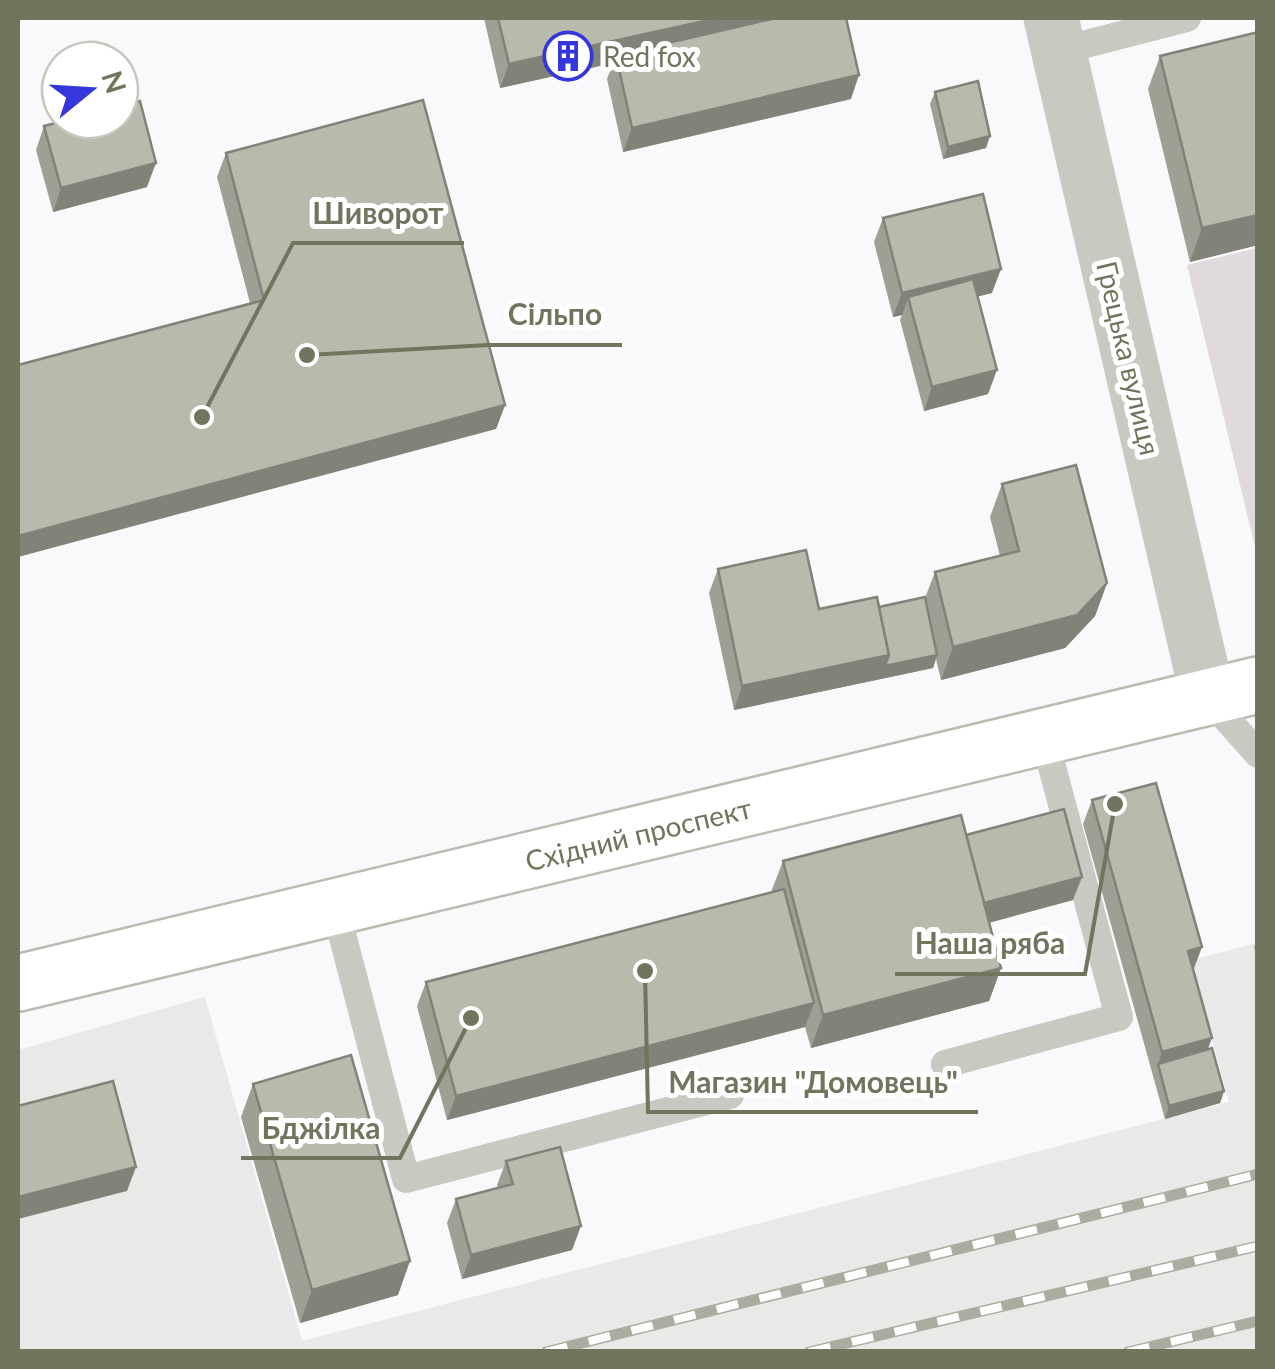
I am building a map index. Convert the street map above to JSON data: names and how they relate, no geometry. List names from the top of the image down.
{
  "streets": {
    "main road": ["Східний проспект"],
    "street": ["Грецька вулиця"]
  },
  "crossings": [
    ["Грецька вулиця", "Східний проспект"]
  ],
  "places": {
    "building": ["Red fox"],
    "other": [
      "Сільпо",
      "Шиворот",
      "Наша ряба",
      "Магазин \"Домовець\"",
      "Бджілка"
    ]
  },
  "north": "right"
}
